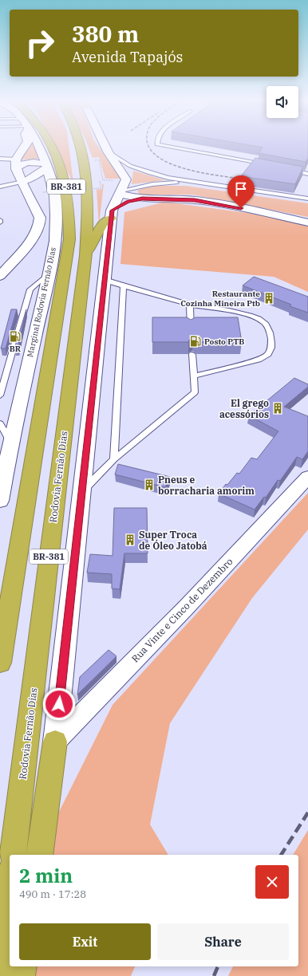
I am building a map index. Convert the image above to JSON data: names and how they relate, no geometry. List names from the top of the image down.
{
  "streets": {
    "highway": ["BR-381", "Rodovia Fernão Dias"],
    "main road": ["Marginal Rodovia Fernão Dias"],
    "street": ["Rua Vinte e Cinco de Dezembro"]
  },
  "crossings": [
    ["BR-381", "Rodovia Fernão Dias"],
    ["BR-381", "Rua Vinte e Cinco de Dezembro"]
  ],
  "places": {
    "building": [
      "Restaurante Cozinha Mineira Ptb",
      "El grego acessórios",
      "Pneus e borracharia amorim",
      "Super Troca de Óleo Jatobá"
    ],
    "fuel station": ["BR", "Posto PTB"]
  },
  "page": {
    "turn": ["380 m", "Avenida Tapajós"],
    "heading": ["2 min", "490 m · 17:28"],
    "buttons": ["Exit", "Share"]
  }
}
